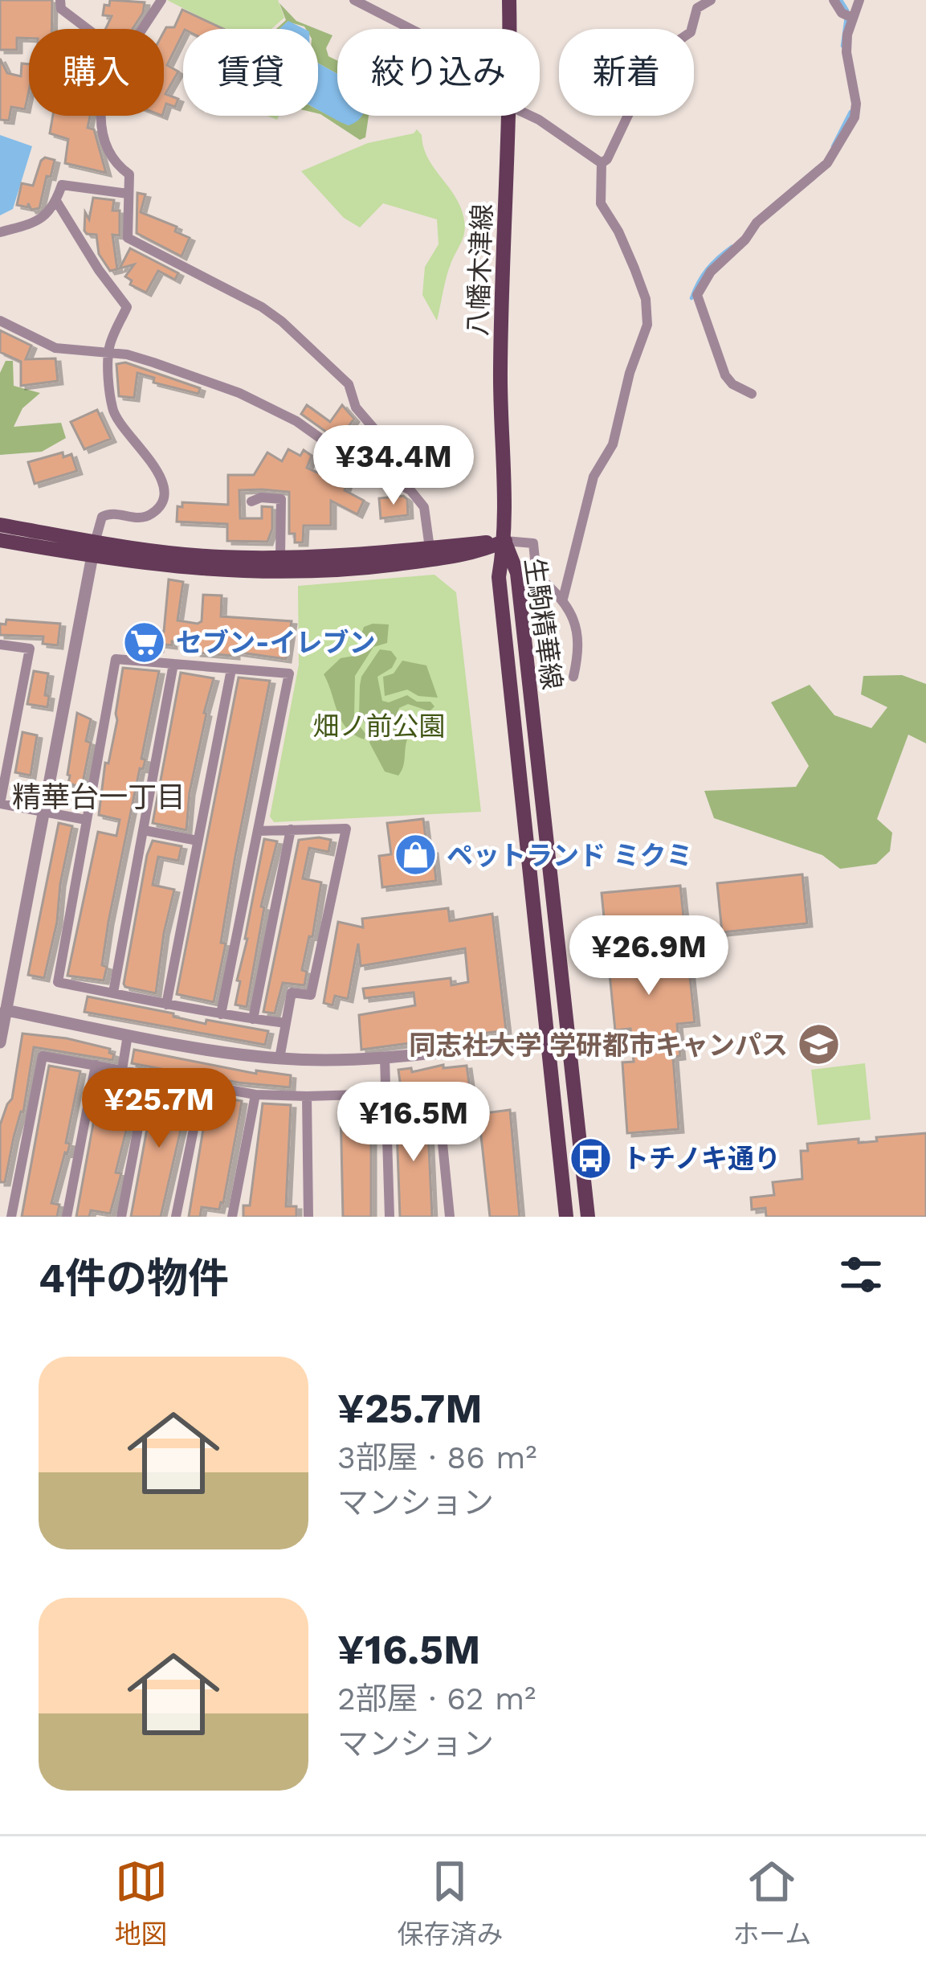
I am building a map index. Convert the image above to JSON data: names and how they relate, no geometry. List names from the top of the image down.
{
  "streets": {
    "main road": ["八幡木津線", "生駒精華線"]
  },
  "crossings": [
    ["八幡木津線", "生駒精華線"]
  ],
  "districts": ["精華台一丁目"],
  "parks": ["畑ノ前公園"],
  "places": {
    "supermarket": ["セブン-イレブン"],
    "shop": ["ペットランド ミクミ"],
    "school or university": ["同志社大学 学研都市キャンパス"],
    "bus stop": ["トチノキ通り"]
  },
  "page": {
    "chip": [
      "購入",
      "賃貸",
      "絞り込み",
      "新着"
    ],
    "price": [
      "¥34.4M",
      "¥26.9M",
      "¥25.7M",
      "¥16.5M"
    ],
    "heading": "4件の物件",
    "list": [
      {
        "name": "¥25.7M",
        "note": "3部屋 · 86 m² · マンション"
      },
      {
        "name": "¥16.5M",
        "note": "2部屋 · 62 m² · マンション"
      }
    ],
    "tabs": ["地図", "保存済み", "ホーム"]
  }
}
